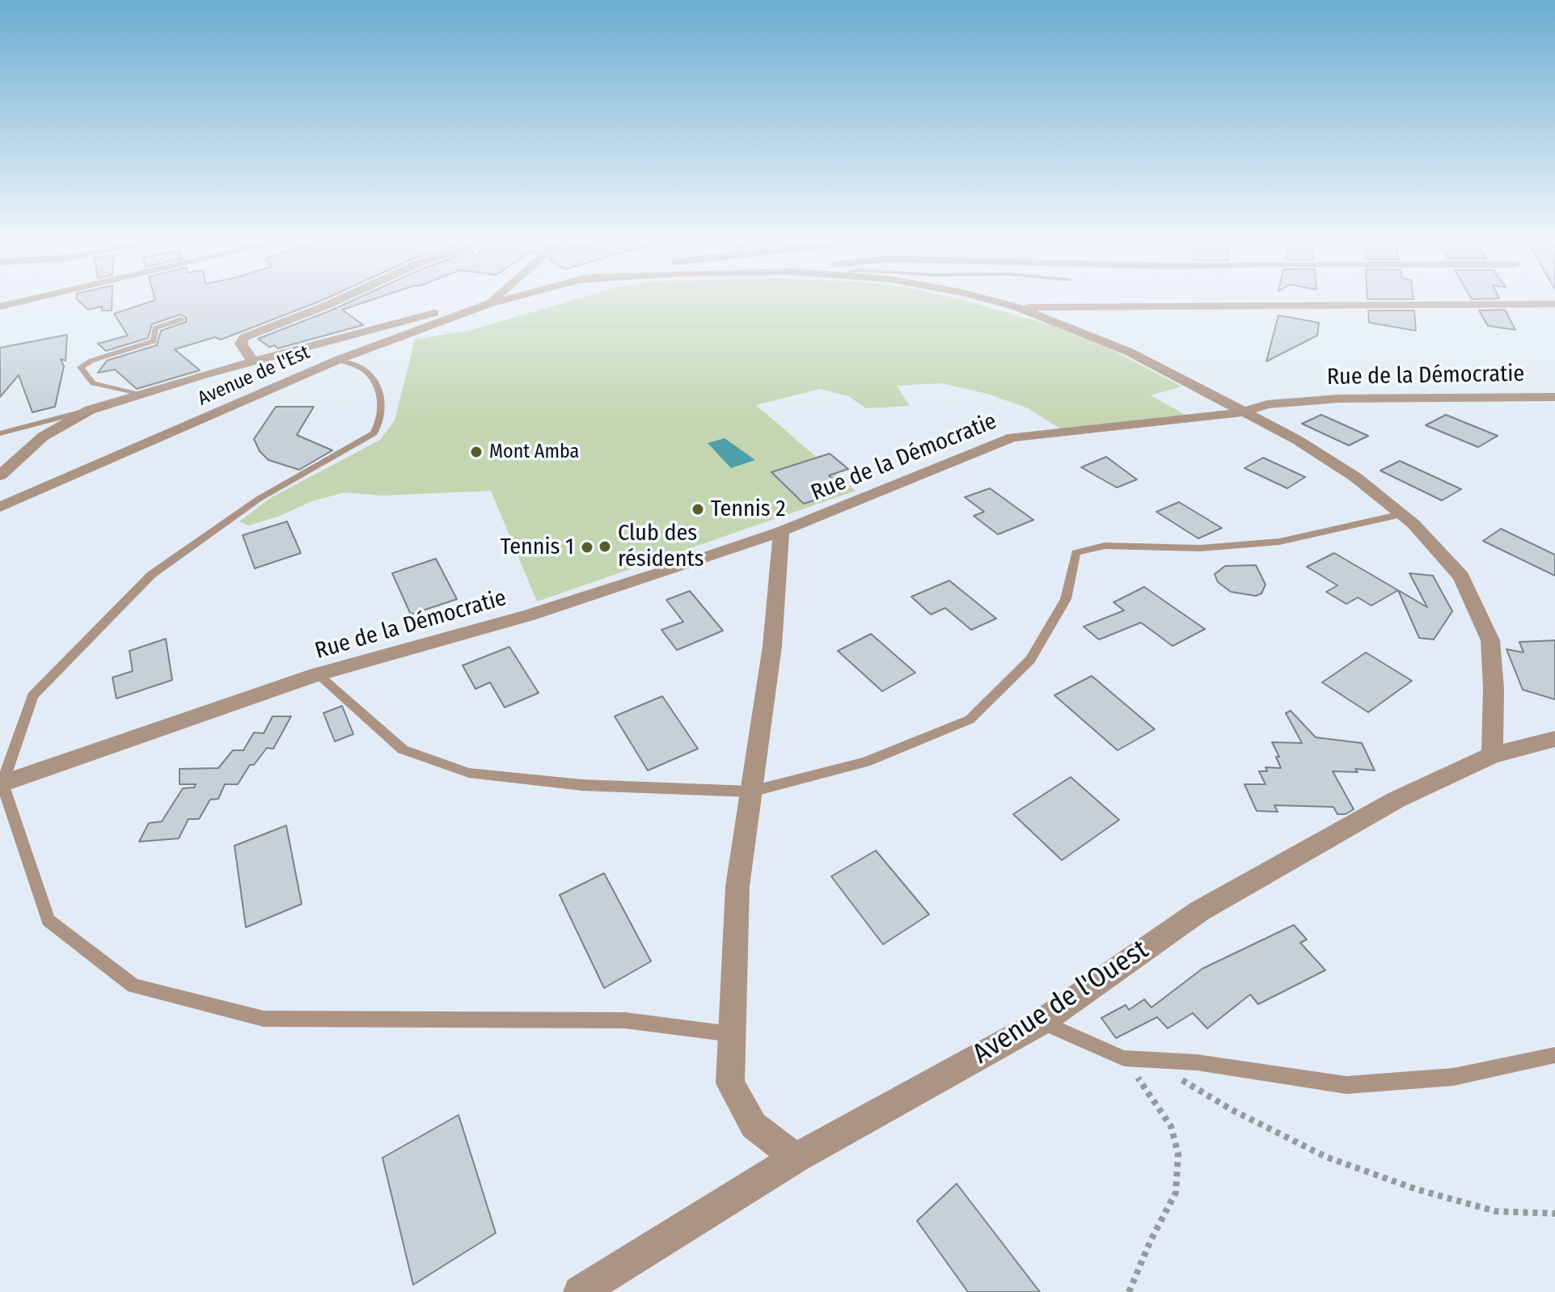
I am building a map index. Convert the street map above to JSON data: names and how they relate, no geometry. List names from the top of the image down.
{
  "streets": {
    "street": ["Avenue de l'Est", "Rue de la Démocratie", "Avenue de l'Ouest"]
  },
  "places": [
    "Mont Amba",
    "Tennis 2",
    "Club des résidents",
    "Tennis 1"
  ]
}
